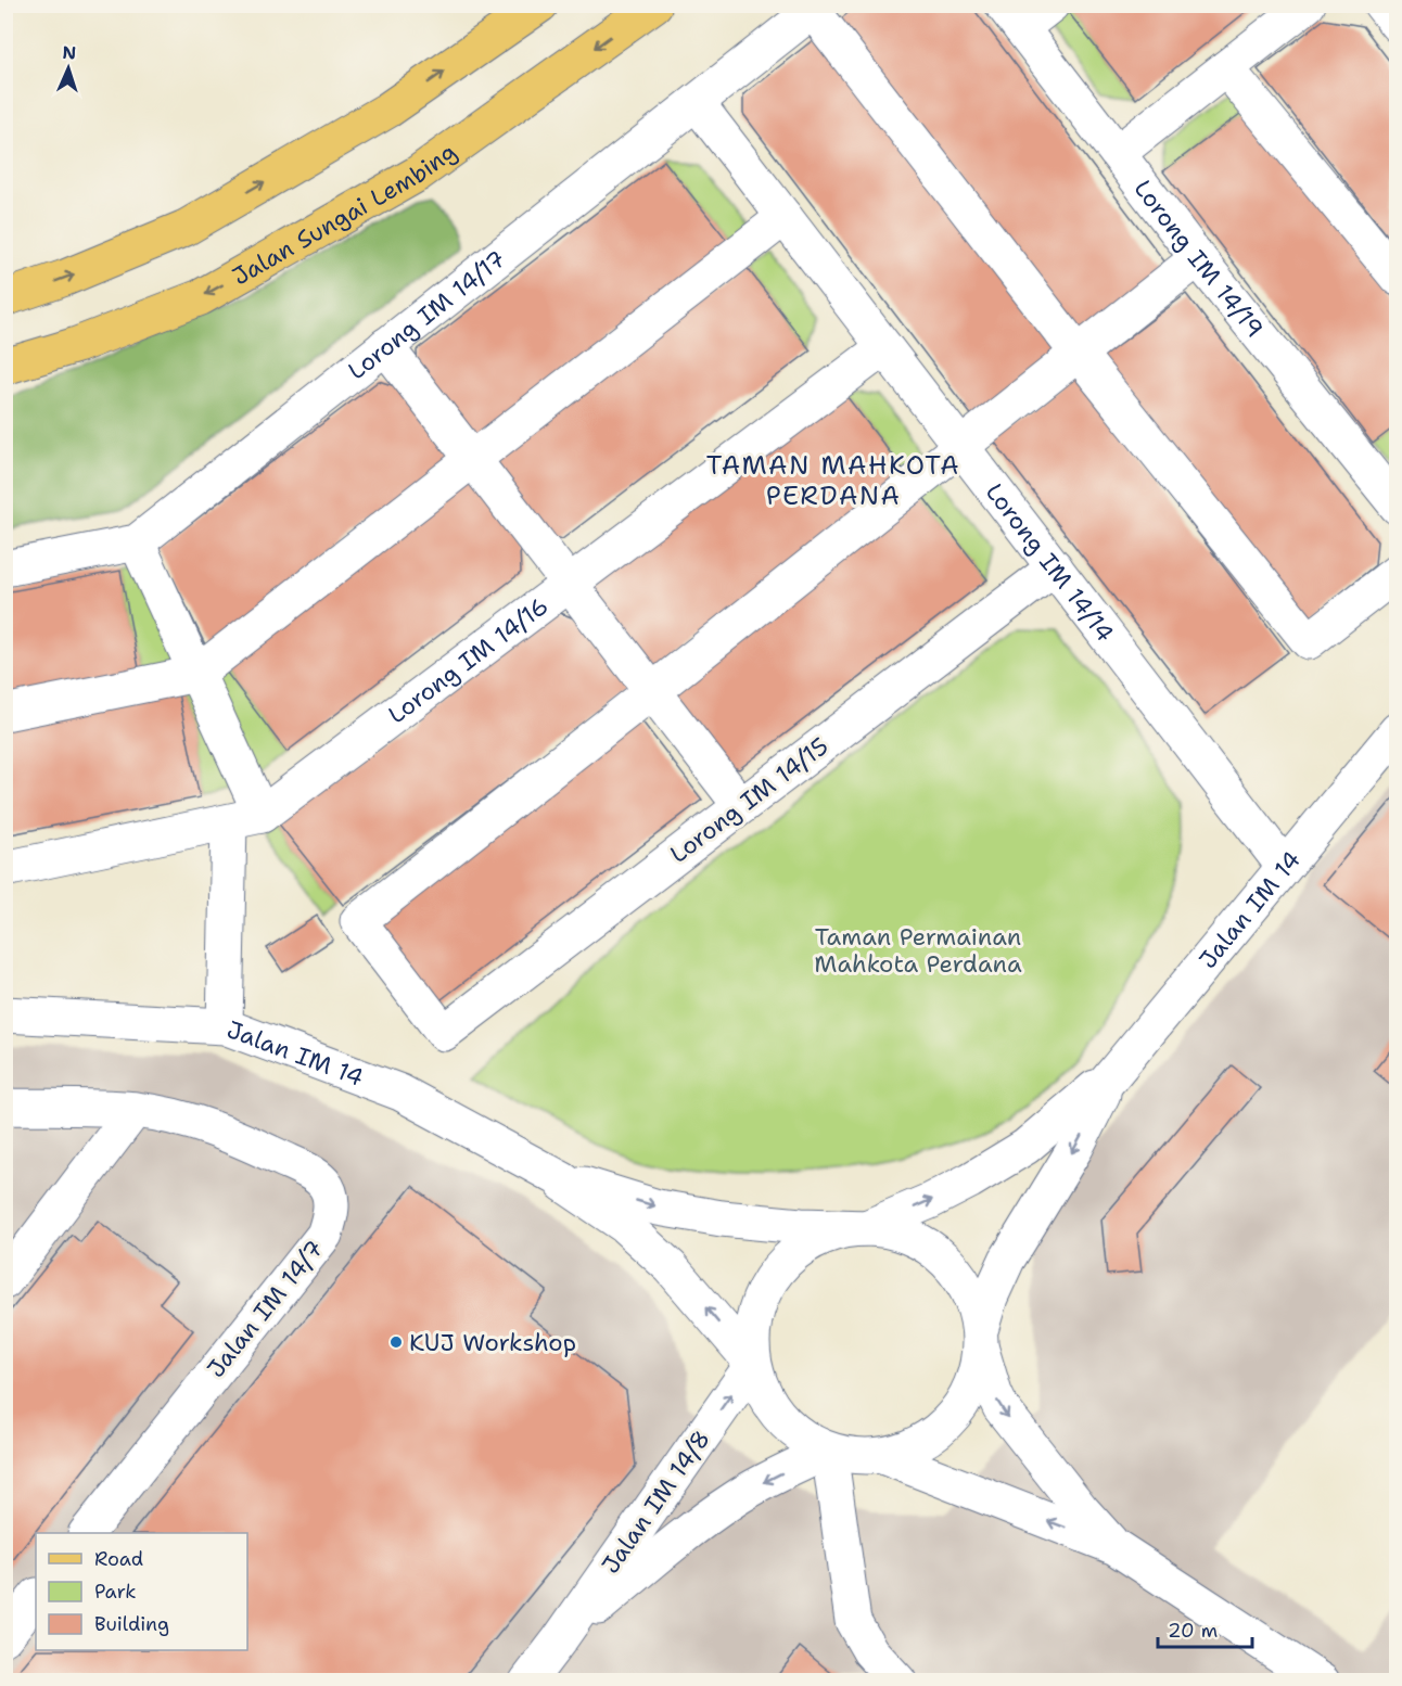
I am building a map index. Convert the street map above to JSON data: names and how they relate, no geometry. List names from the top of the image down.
{
  "streets": {
    "main road": ["Jalan Sungai Lembing"],
    "street": [
      "Lorong IM 14/19",
      "Lorong IM 14/17",
      "Lorong IM 14/14",
      "Lorong IM 14/16",
      "Lorong IM 14/15",
      "Jalan IM 14",
      "Jalan IM 14/7",
      "Jalan IM 14/8"
    ]
  },
  "crossings": [
    ["Lorong IM 14/17", "Lorong IM 14/14"],
    ["Lorong IM 14/14", "Lorong IM 14/16"],
    ["Lorong IM 14/14", "Lorong IM 14/15"],
    ["Lorong IM 14/14", "Jalan IM 14"]
  ],
  "districts": ["TAMAN MAHKOTA PERDANA"],
  "parks": ["Taman Permainan Mahkota Perdana"],
  "places": ["KUJ Workshop"],
  "legend": ["Road", "Park", "Building"],
  "scale_bar": "20 m",
  "north": "top"
}
